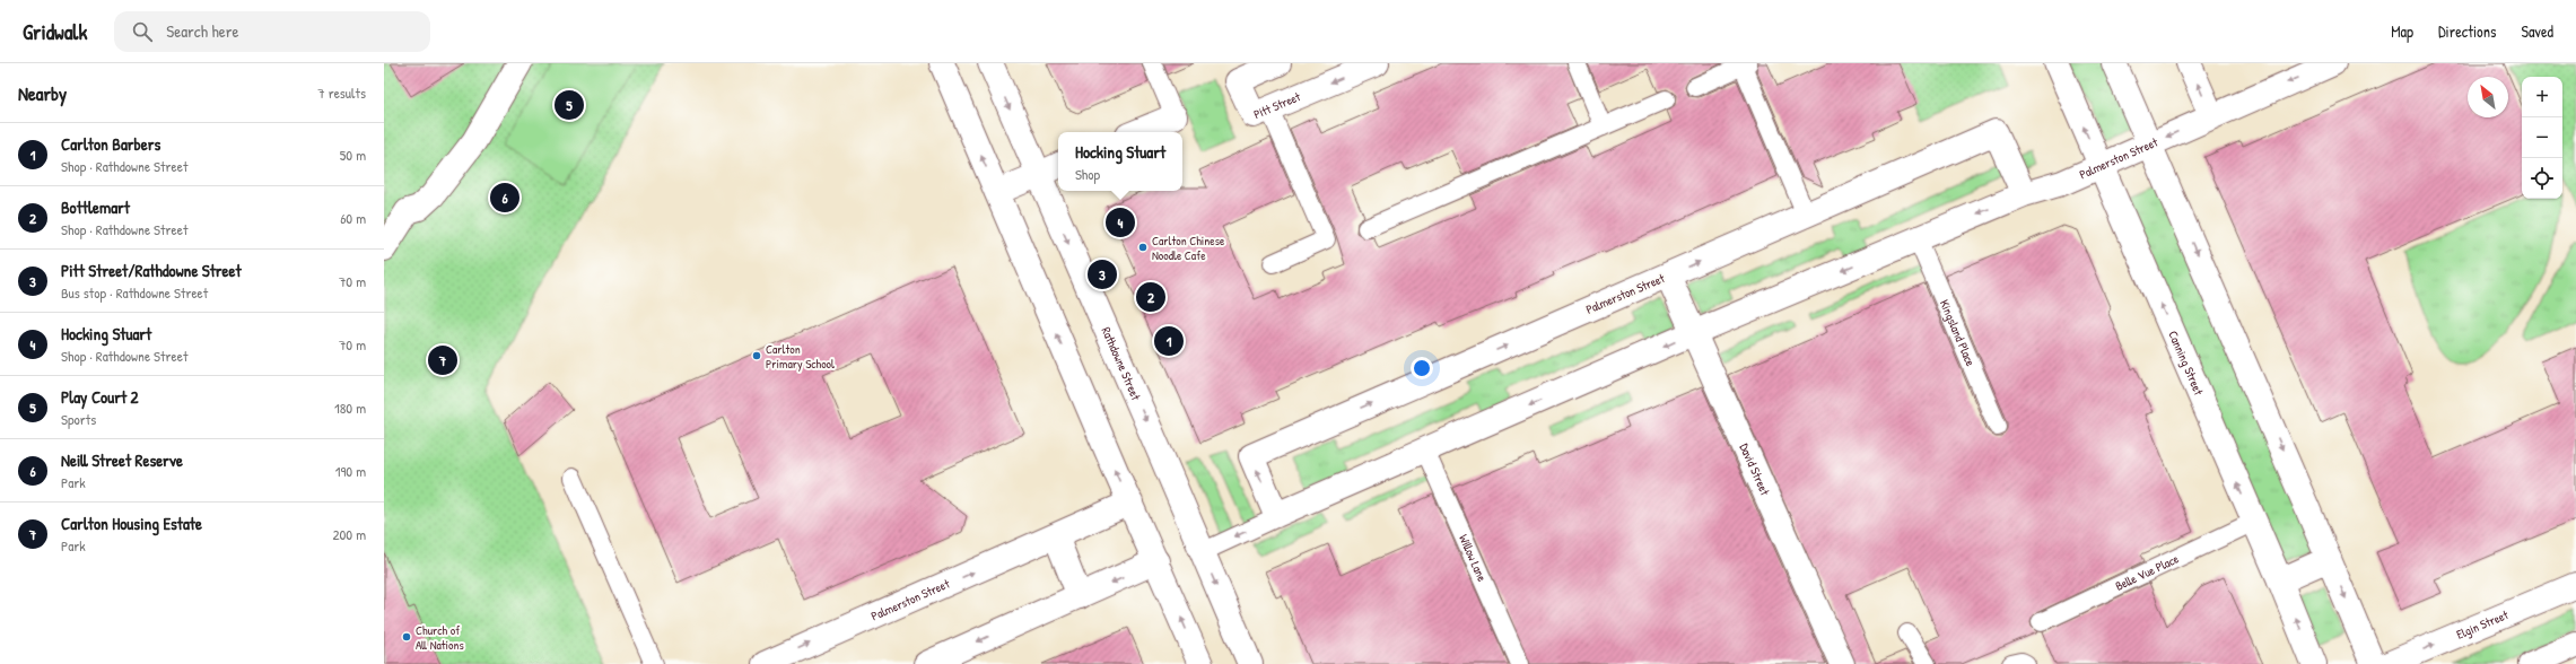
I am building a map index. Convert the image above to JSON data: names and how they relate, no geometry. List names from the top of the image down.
{
  "streets": {
    "street": [
      "Pitt Street",
      "Palmerston Street",
      "Rathdowne Street",
      "Canning Street",
      "David Street",
      "Elgin Street"
    ],
    "lane": ["Kingsland Place", "Willow Lane", "Belle Vue Place"]
  },
  "crossings": [
    ["Palmerston Street", "Kingsland Place"],
    ["Palmerston Street", "Rathdowne Street"],
    ["Palmerston Street", "Canning Street"],
    ["Palmerston Street", "David Street"],
    ["Palmerston Street", "Willow Lane"],
    ["Canning Street", "Belle Vue Place"]
  ],
  "one_way": ["Pitt Street", "Elgin Street"],
  "places": ["Carlton Chinese Noodle Cafe", "Carlton Primary School", "Church of All Nations"],
  "north": "top left",
  "page": {
    "header": "Gridwalk",
    "search": "Search here",
    "nav": ["Map", "Directions", "Saved"],
    "heading": ["Nearby", "7 results"],
    "map_buttons": ["+", "−"],
    "pins": [
      "5",
      "6",
      "4",
      "3",
      "2",
      "1",
      "7"
    ],
    "list": [
      {
        "mark": "1",
        "name": "Carlton Barbers",
        "note": "Shop · Rathdowne Street",
        "value": "50 m"
      },
      {
        "mark": "2",
        "name": "Bottlemart",
        "note": "Shop · Rathdowne Street",
        "value": "60 m"
      },
      {
        "mark": "3",
        "name": "Pitt Street/Rathdowne Street",
        "note": "Bus stop · Rathdowne Street",
        "value": "70 m"
      },
      {
        "mark": "4",
        "name": "Hocking Stuart",
        "note": "Shop · Rathdowne Street",
        "value": "70 m"
      },
      {
        "mark": "5",
        "name": "Play Court 2",
        "note": "Sports",
        "value": "180 m"
      },
      {
        "mark": "6",
        "name": "Neill Street Reserve",
        "note": "Park",
        "value": "190 m"
      },
      {
        "mark": "7",
        "name": "Carlton Housing Estate",
        "note": "Park",
        "value": "200 m"
      }
    ],
    "popup": ["Hocking Stuart", "Shop"]
  }
}
